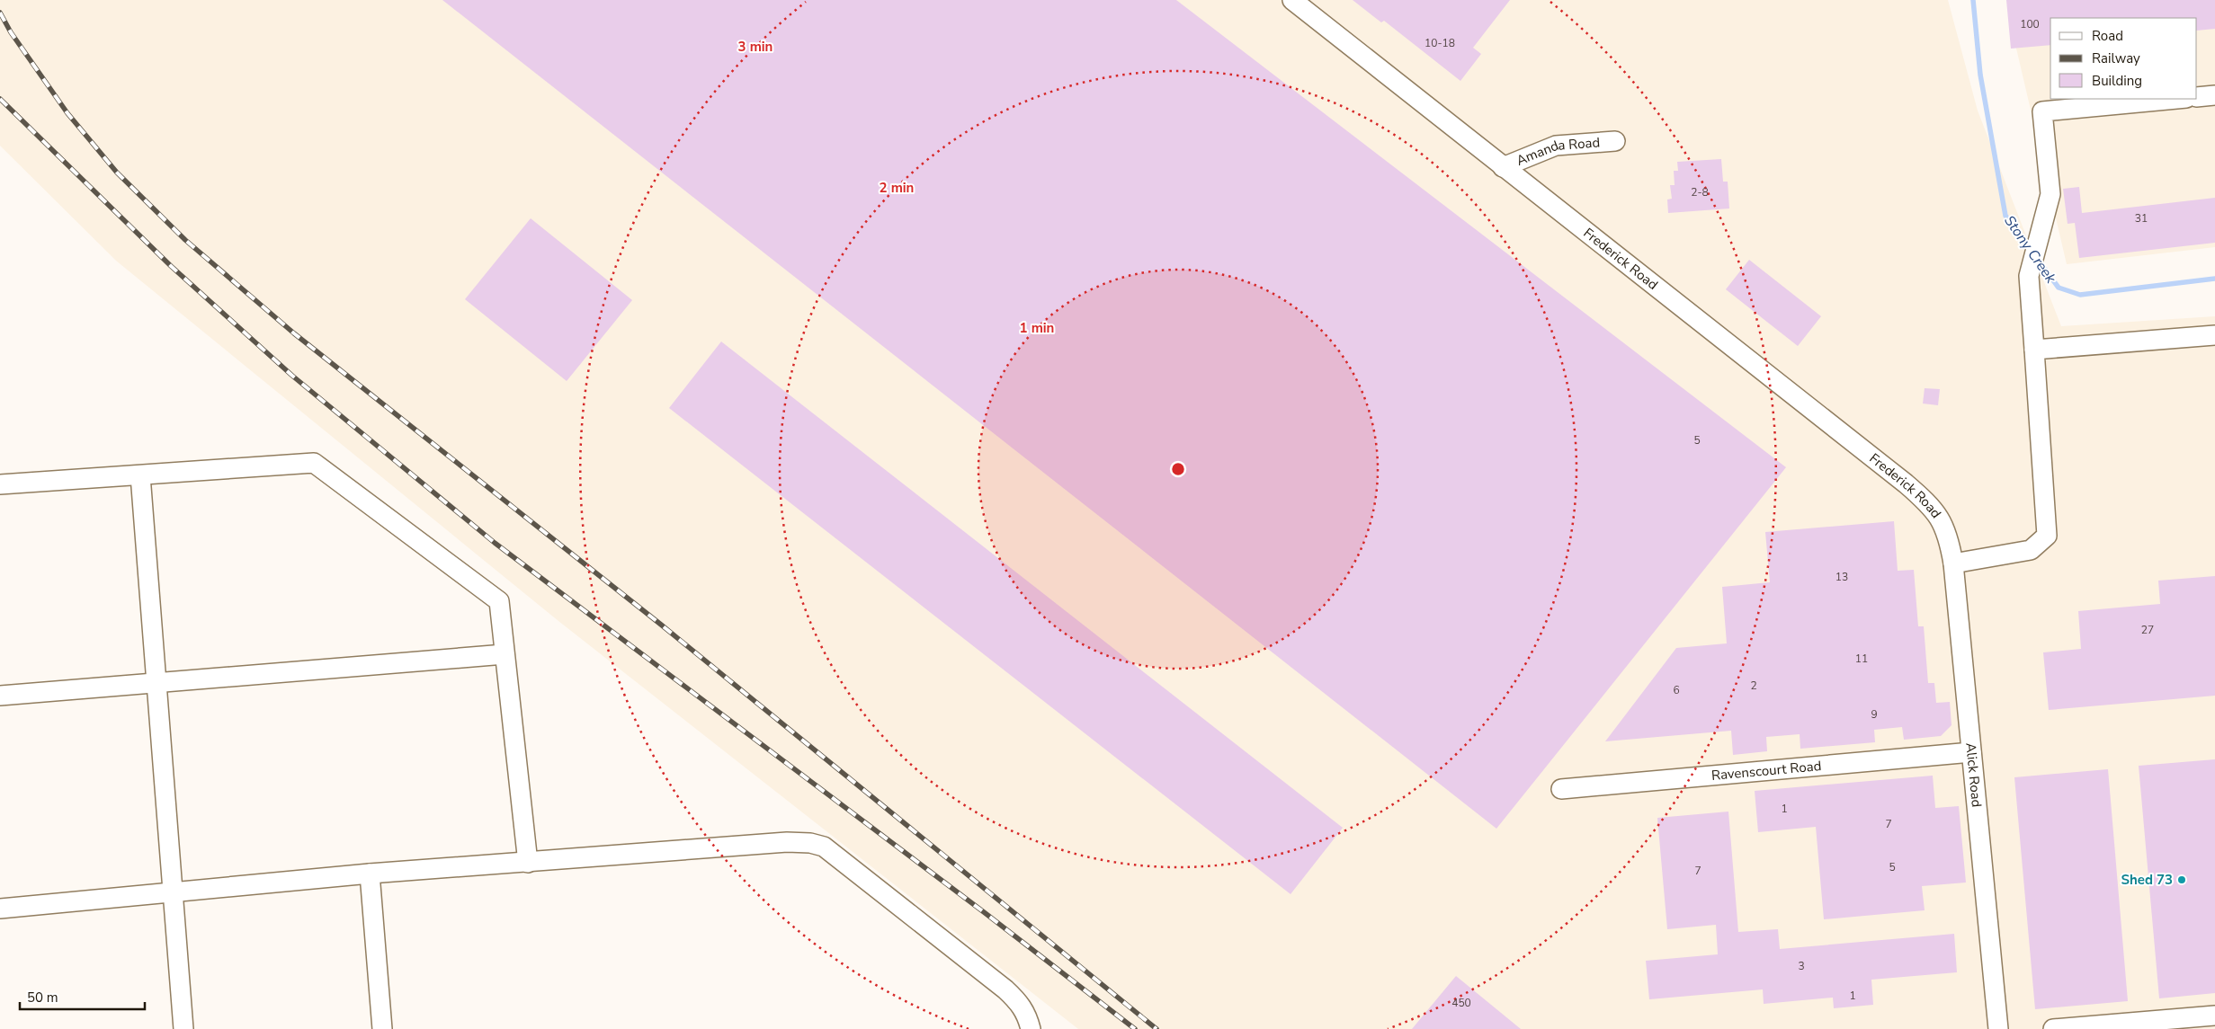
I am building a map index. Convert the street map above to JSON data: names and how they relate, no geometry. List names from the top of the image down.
{
  "streets": {
    "street": [
      "Amanda Road",
      "Frederick Road",
      "Ravenscourt Road",
      "Alick Road"
    ]
  },
  "crossings": [
    ["Amanda Road", "Frederick Road"],
    ["Frederick Road", "Alick Road"],
    ["Ravenscourt Road", "Alick Road"]
  ],
  "water": ["Stony Creek"],
  "places": ["Shed 73"],
  "house_numbers": [
    "100",
    "10-18",
    "2-8",
    "31",
    "5",
    "13",
    "27",
    "11",
    "2",
    "6",
    "9",
    "1",
    "7",
    "5",
    "7",
    "3",
    "1",
    "450"
  ],
  "legend": ["Road", "Railway", "Building"],
  "scale_bar": "50 m",
  "rings": ["3 min", "2 min", "1 min"]
}
